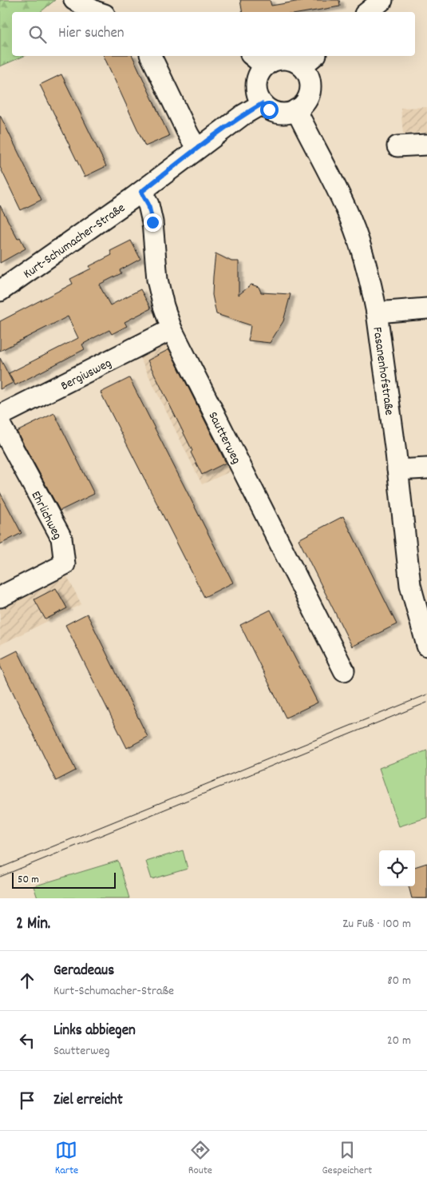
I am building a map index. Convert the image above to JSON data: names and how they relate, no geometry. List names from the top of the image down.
{
  "streets": {
    "street": [
      "Kurt-Schumacher-Straße",
      "Fasanenhofstraße",
      "Bergiusweg",
      "Sautterweg",
      "Ehrlichweg"
    ]
  },
  "crossings": [
    ["Kurt-Schumacher-Straße", "Sautterweg"],
    ["Bergiusweg", "Sautterweg"]
  ],
  "scale_bar": "50 m",
  "page": {
    "search": "Hier suchen",
    "scale": "50 m",
    "heading": ["2 Min.", "Zu Fuß · 100 m"],
    "list": [
      ["Geradeaus", "Kurt-Schumacher-Straße", "80 m"],
      ["Links abbiegen", "Sautterweg", "20 m"],
      "Ziel erreicht"
    ],
    "nav": ["Karte", "Route", "Gespeichert"]
  }
}
